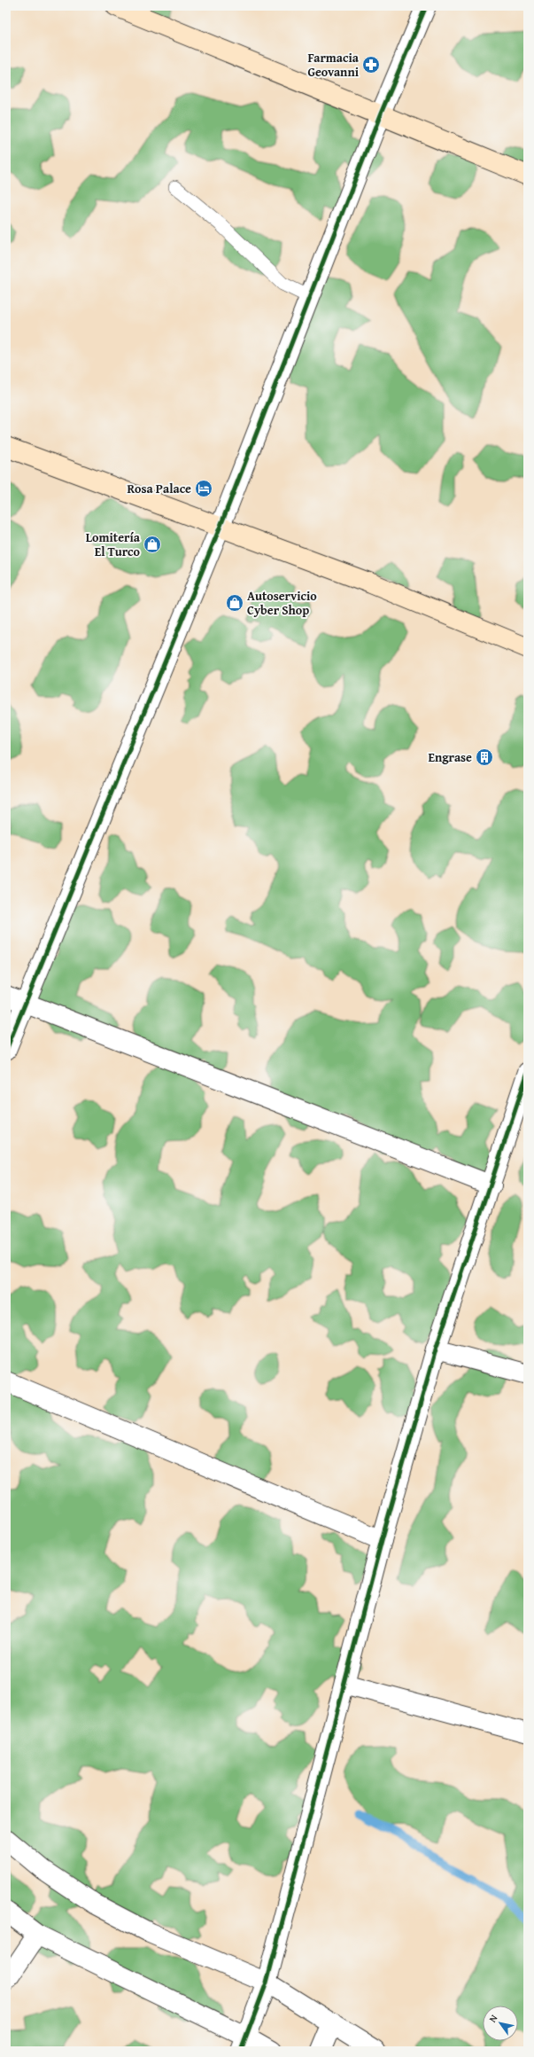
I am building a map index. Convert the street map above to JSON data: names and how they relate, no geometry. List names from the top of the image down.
{
  "places": {
    "pharmacy": ["Farmacia Geovanni"],
    "hotel": ["Rosa Palace"],
    "shop": ["Lomitería El Turco", "Autoservicio Cyber Shop"],
    "building": ["Engrase"]
  },
  "north": "top left"
}
